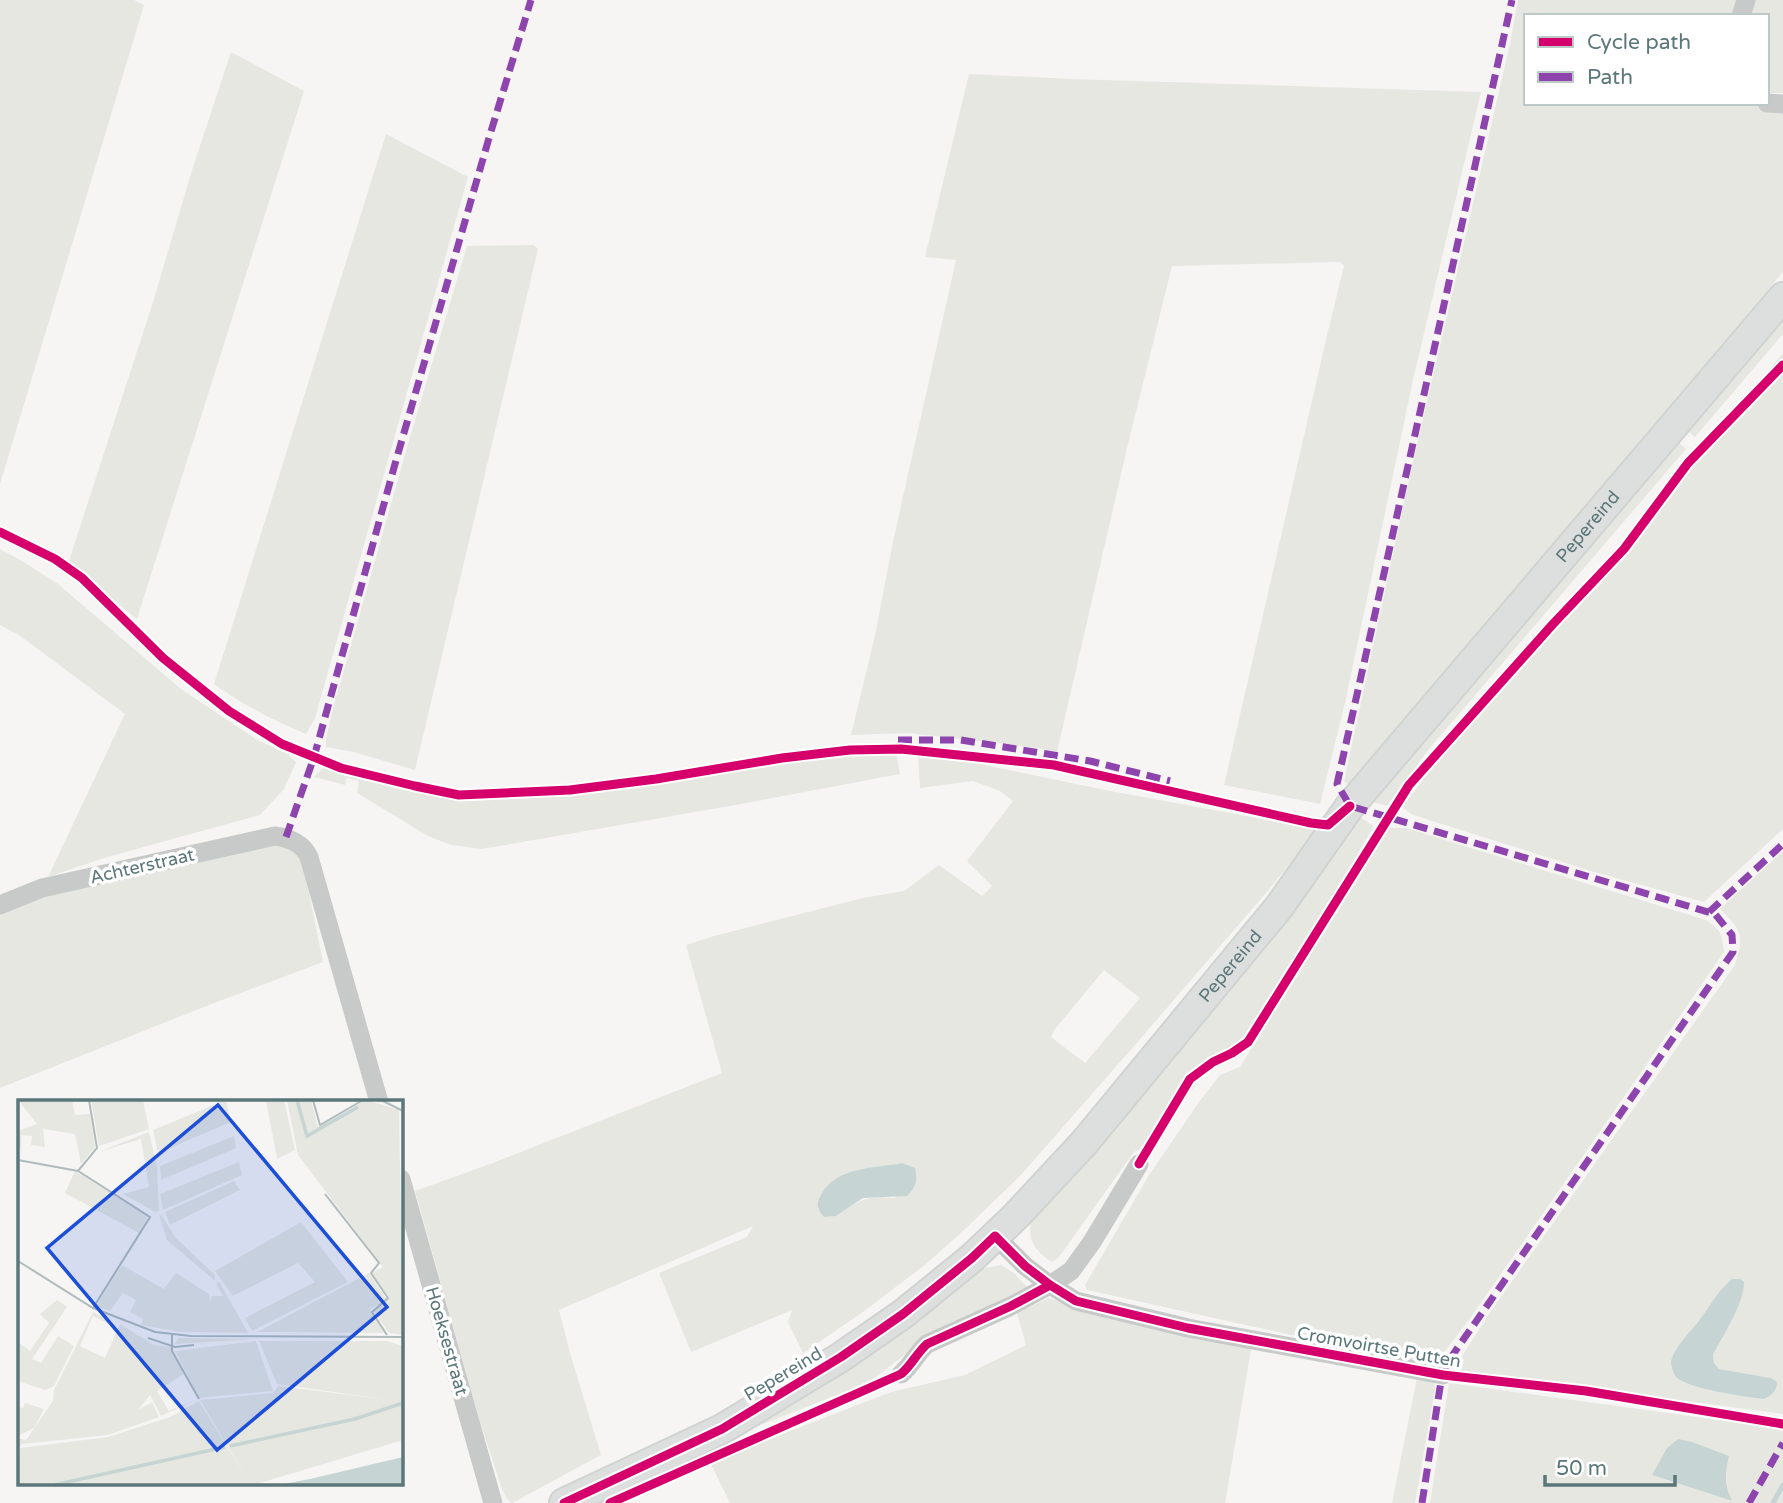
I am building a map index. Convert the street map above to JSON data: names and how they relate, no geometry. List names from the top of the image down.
{
  "streets": {
    "main road": ["Pepereind"],
    "street": ["Achterstraat", "Hoeksestraat", "Cromvoirtse Putten"]
  },
  "crossings": [
    ["Pepereind", "Cromvoirtse Putten"]
  ],
  "legend": ["Cycle path", "Path"],
  "scale_bar": "50 m"
}
